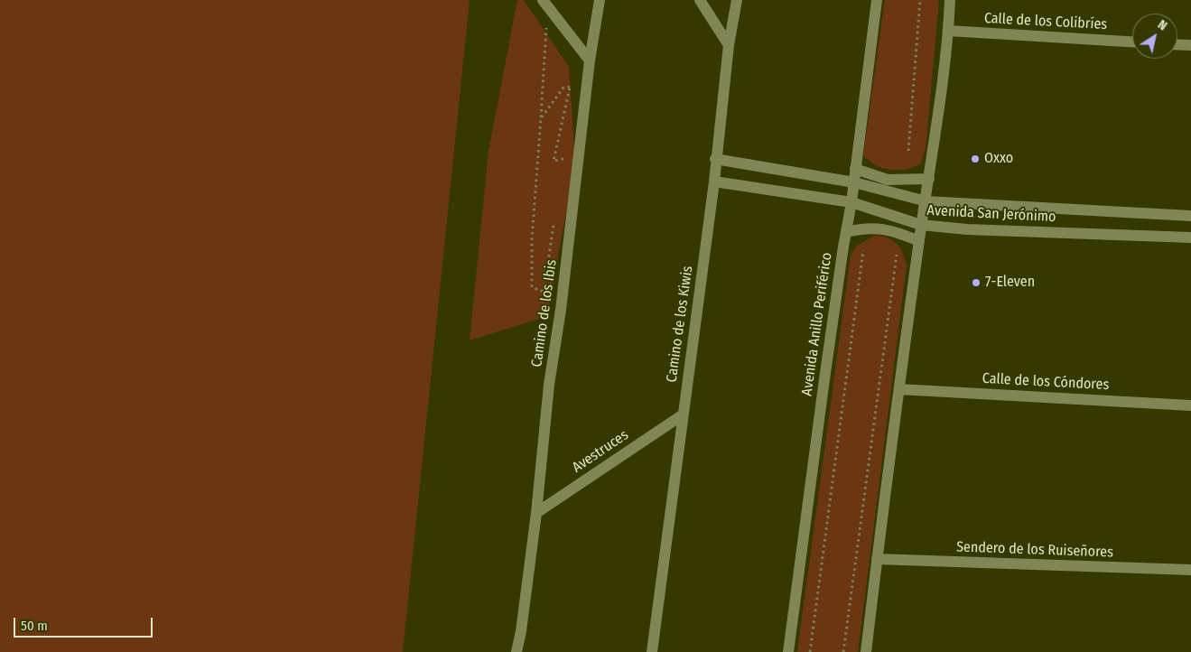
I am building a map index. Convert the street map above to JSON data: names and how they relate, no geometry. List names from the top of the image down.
{
  "streets": {
    "street": [
      "Calle de los Colibríes",
      "Avenida San Jerónimo",
      "Camino de los Ibis",
      "Camino de los Kiwis",
      "Avenida Anillo Periférico",
      "Calle de los Cóndores",
      "Avestruces",
      "Sendero de los Ruiseñores"
    ]
  },
  "crossings": [
    ["Avenida San Jerónimo", "Camino de los Kiwis"],
    ["Avenida San Jerónimo", "Avenida Anillo Periférico"],
    ["Camino de los Ibis", "Avestruces"],
    ["Camino de los Kiwis", "Avestruces"]
  ],
  "places": ["Oxxo", "7-Eleven"],
  "scale_bar": "50 m",
  "north": "top right"
}
